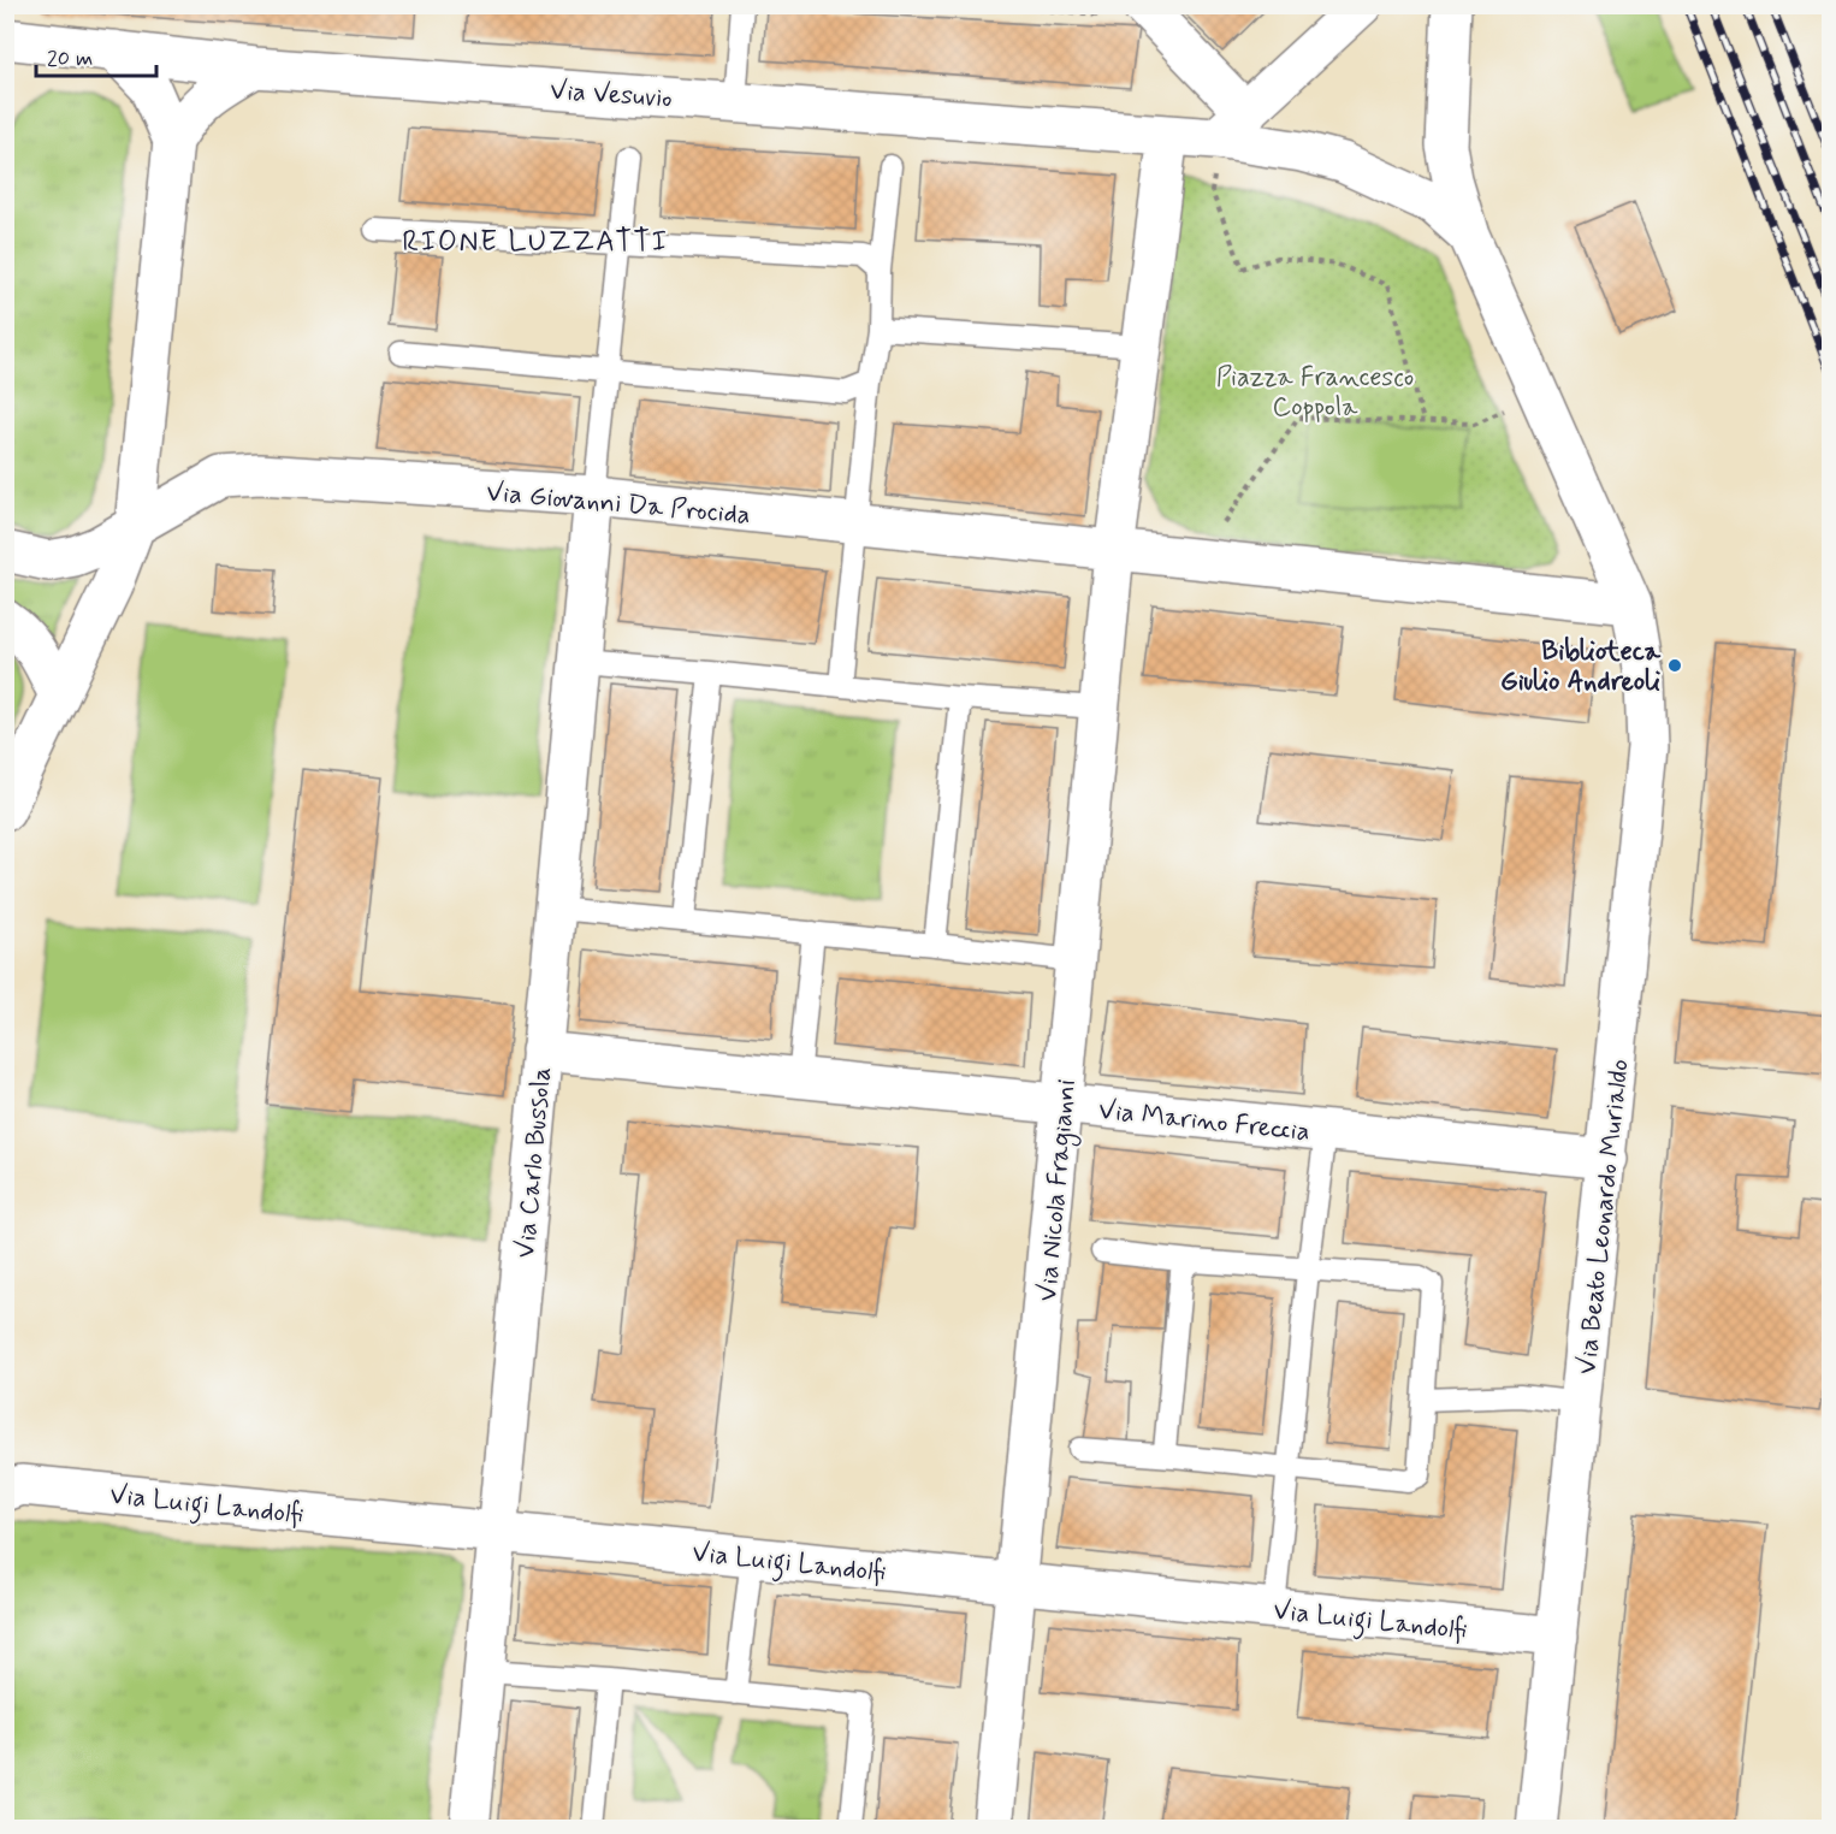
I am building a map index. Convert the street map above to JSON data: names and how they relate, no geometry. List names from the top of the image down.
{
  "streets": {
    "street": [
      "Via Vesuvio",
      "Via Giovanni Da Procida",
      "Via Marino Freccia",
      "Via Carlo Bussola",
      "Via Nicola Fragianni",
      "Via Beato Leonardo Murialdo",
      "Via Luigi Landolfi"
    ]
  },
  "crossings": [
    ["Via Giovanni Da Procida", "Via Carlo Bussola"],
    ["Via Giovanni Da Procida", "Via Nicola Fragianni"],
    ["Via Marino Freccia", "Via Carlo Bussola"],
    ["Via Marino Freccia", "Via Nicola Fragianni"],
    ["Via Marino Freccia", "Via Beato Leonardo Murialdo"],
    ["Via Carlo Bussola", "Via Luigi Landolfi"],
    ["Via Nicola Fragianni", "Via Luigi Landolfi"],
    ["Via Beato Leonardo Murialdo", "Via Luigi Landolfi"]
  ],
  "districts": ["RIONE LUZZATTI"],
  "parks": ["Piazza Francesco Coppola"],
  "places": ["Biblioteca Giulio Andreoli"],
  "scale_bar": "20 m"
}
